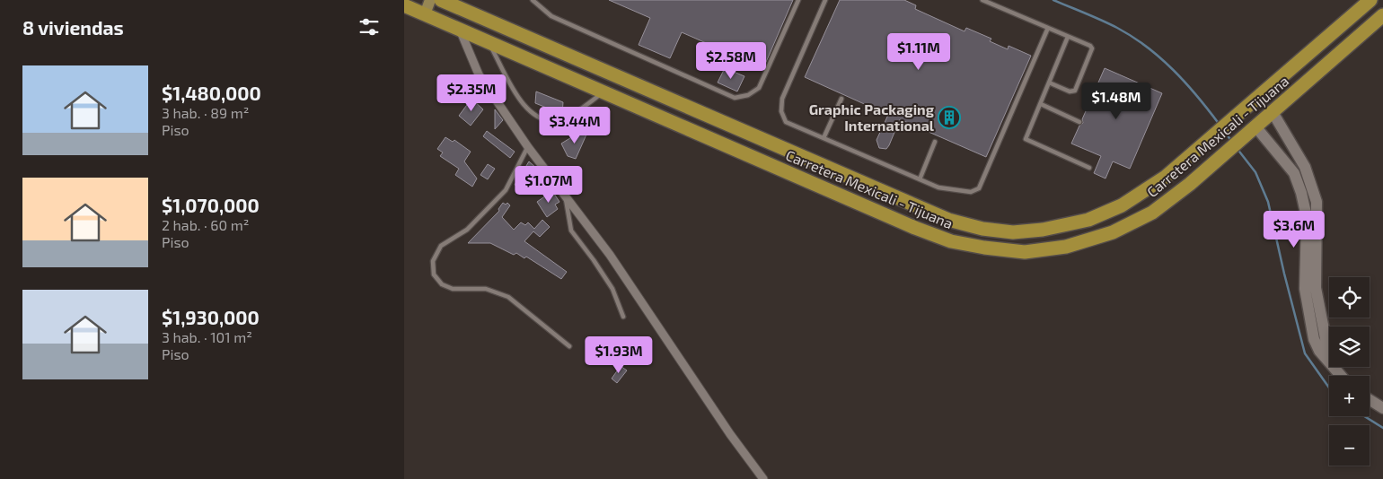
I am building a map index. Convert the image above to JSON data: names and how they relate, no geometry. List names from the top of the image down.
{
  "streets": {
    "highway": ["Carretera Mexicali - Tijuana"]
  },
  "places": {
    "building": ["Graphic Packaging International"]
  },
  "page": {
    "heading": "8 viviendas",
    "price": [
      "$1.11M",
      "$2.58M",
      "$2.35M",
      "$1.48M",
      "$3.44M",
      "$1.07M",
      "$3.6M",
      "$1.93M"
    ],
    "list": [
      {
        "name": "$1,480,000",
        "note": "3 hab. · 89 m² · Piso"
      },
      {
        "name": "$1,070,000",
        "note": "2 hab. · 60 m² · Piso"
      },
      {
        "name": "$1,930,000",
        "note": "3 hab. · 101 m² · Piso"
      }
    ],
    "map_buttons": ["+", "−"]
  }
}
